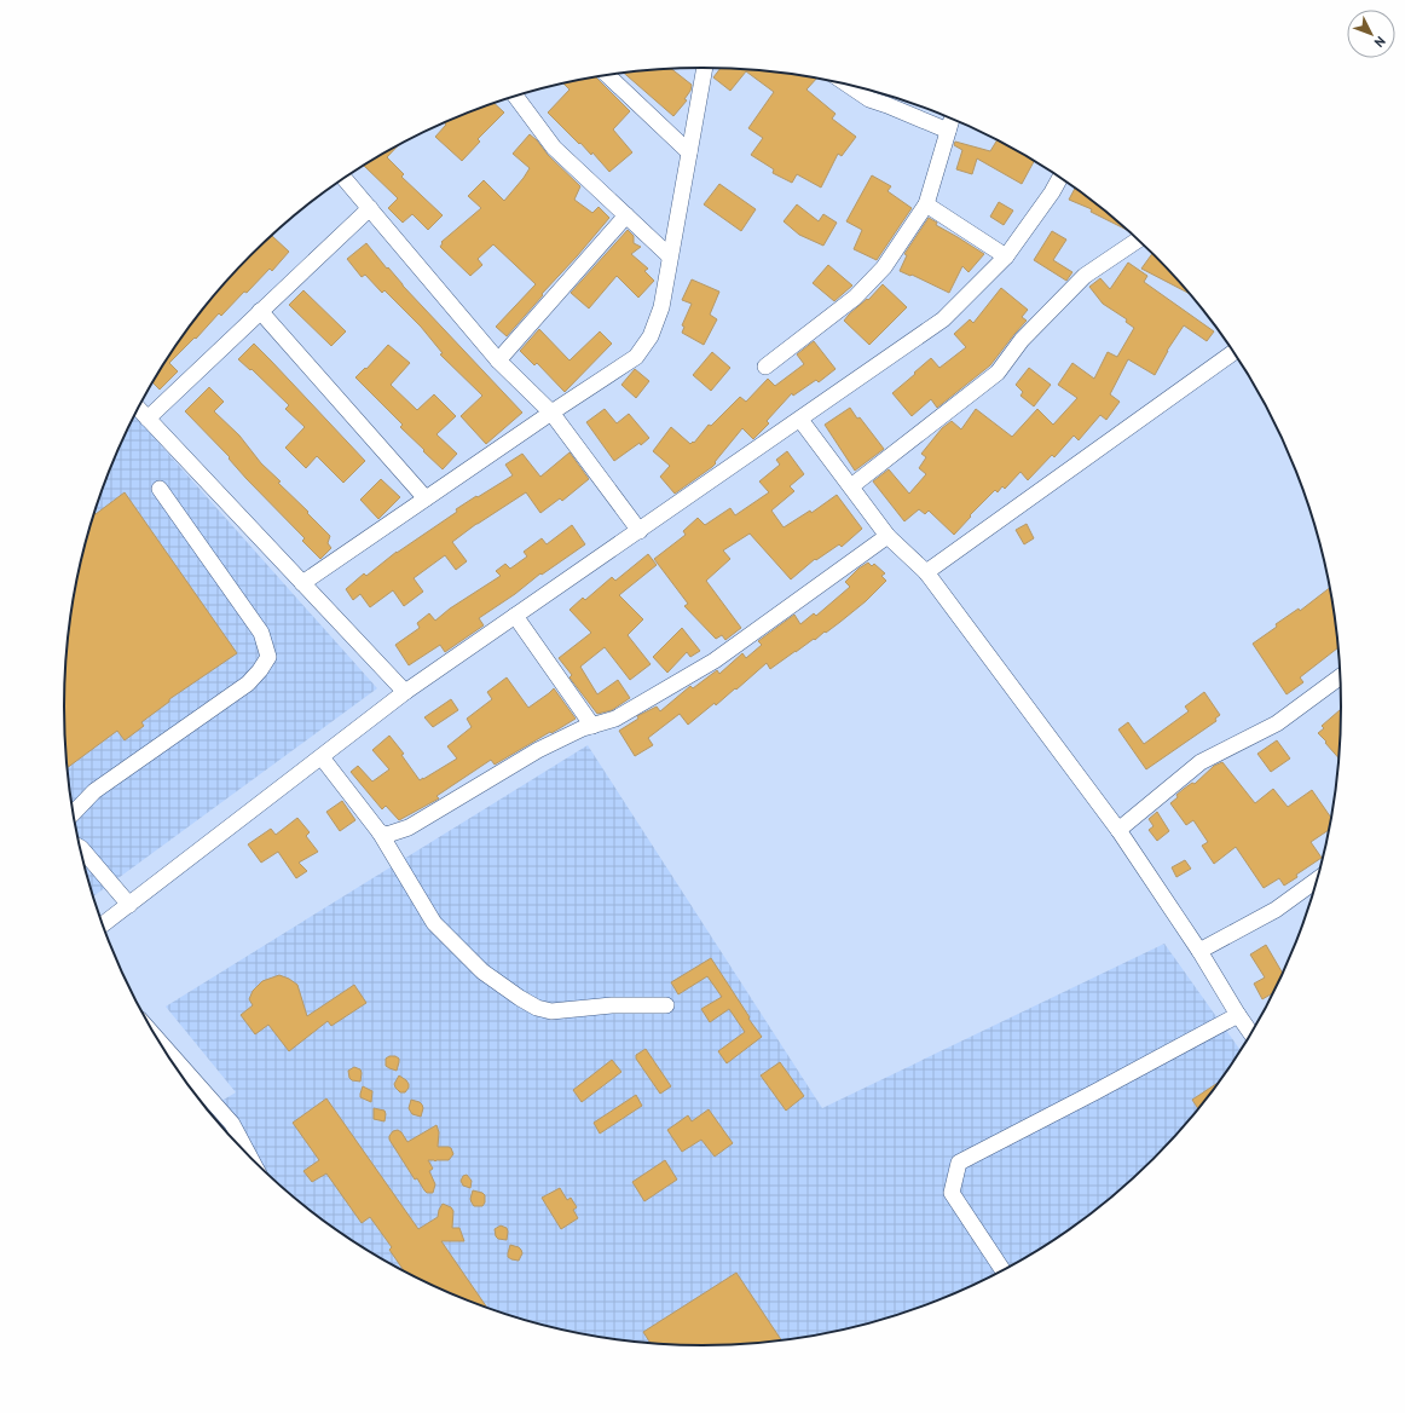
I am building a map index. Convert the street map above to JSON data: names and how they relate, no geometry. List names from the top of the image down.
{
  "north": "bottom right"
}
